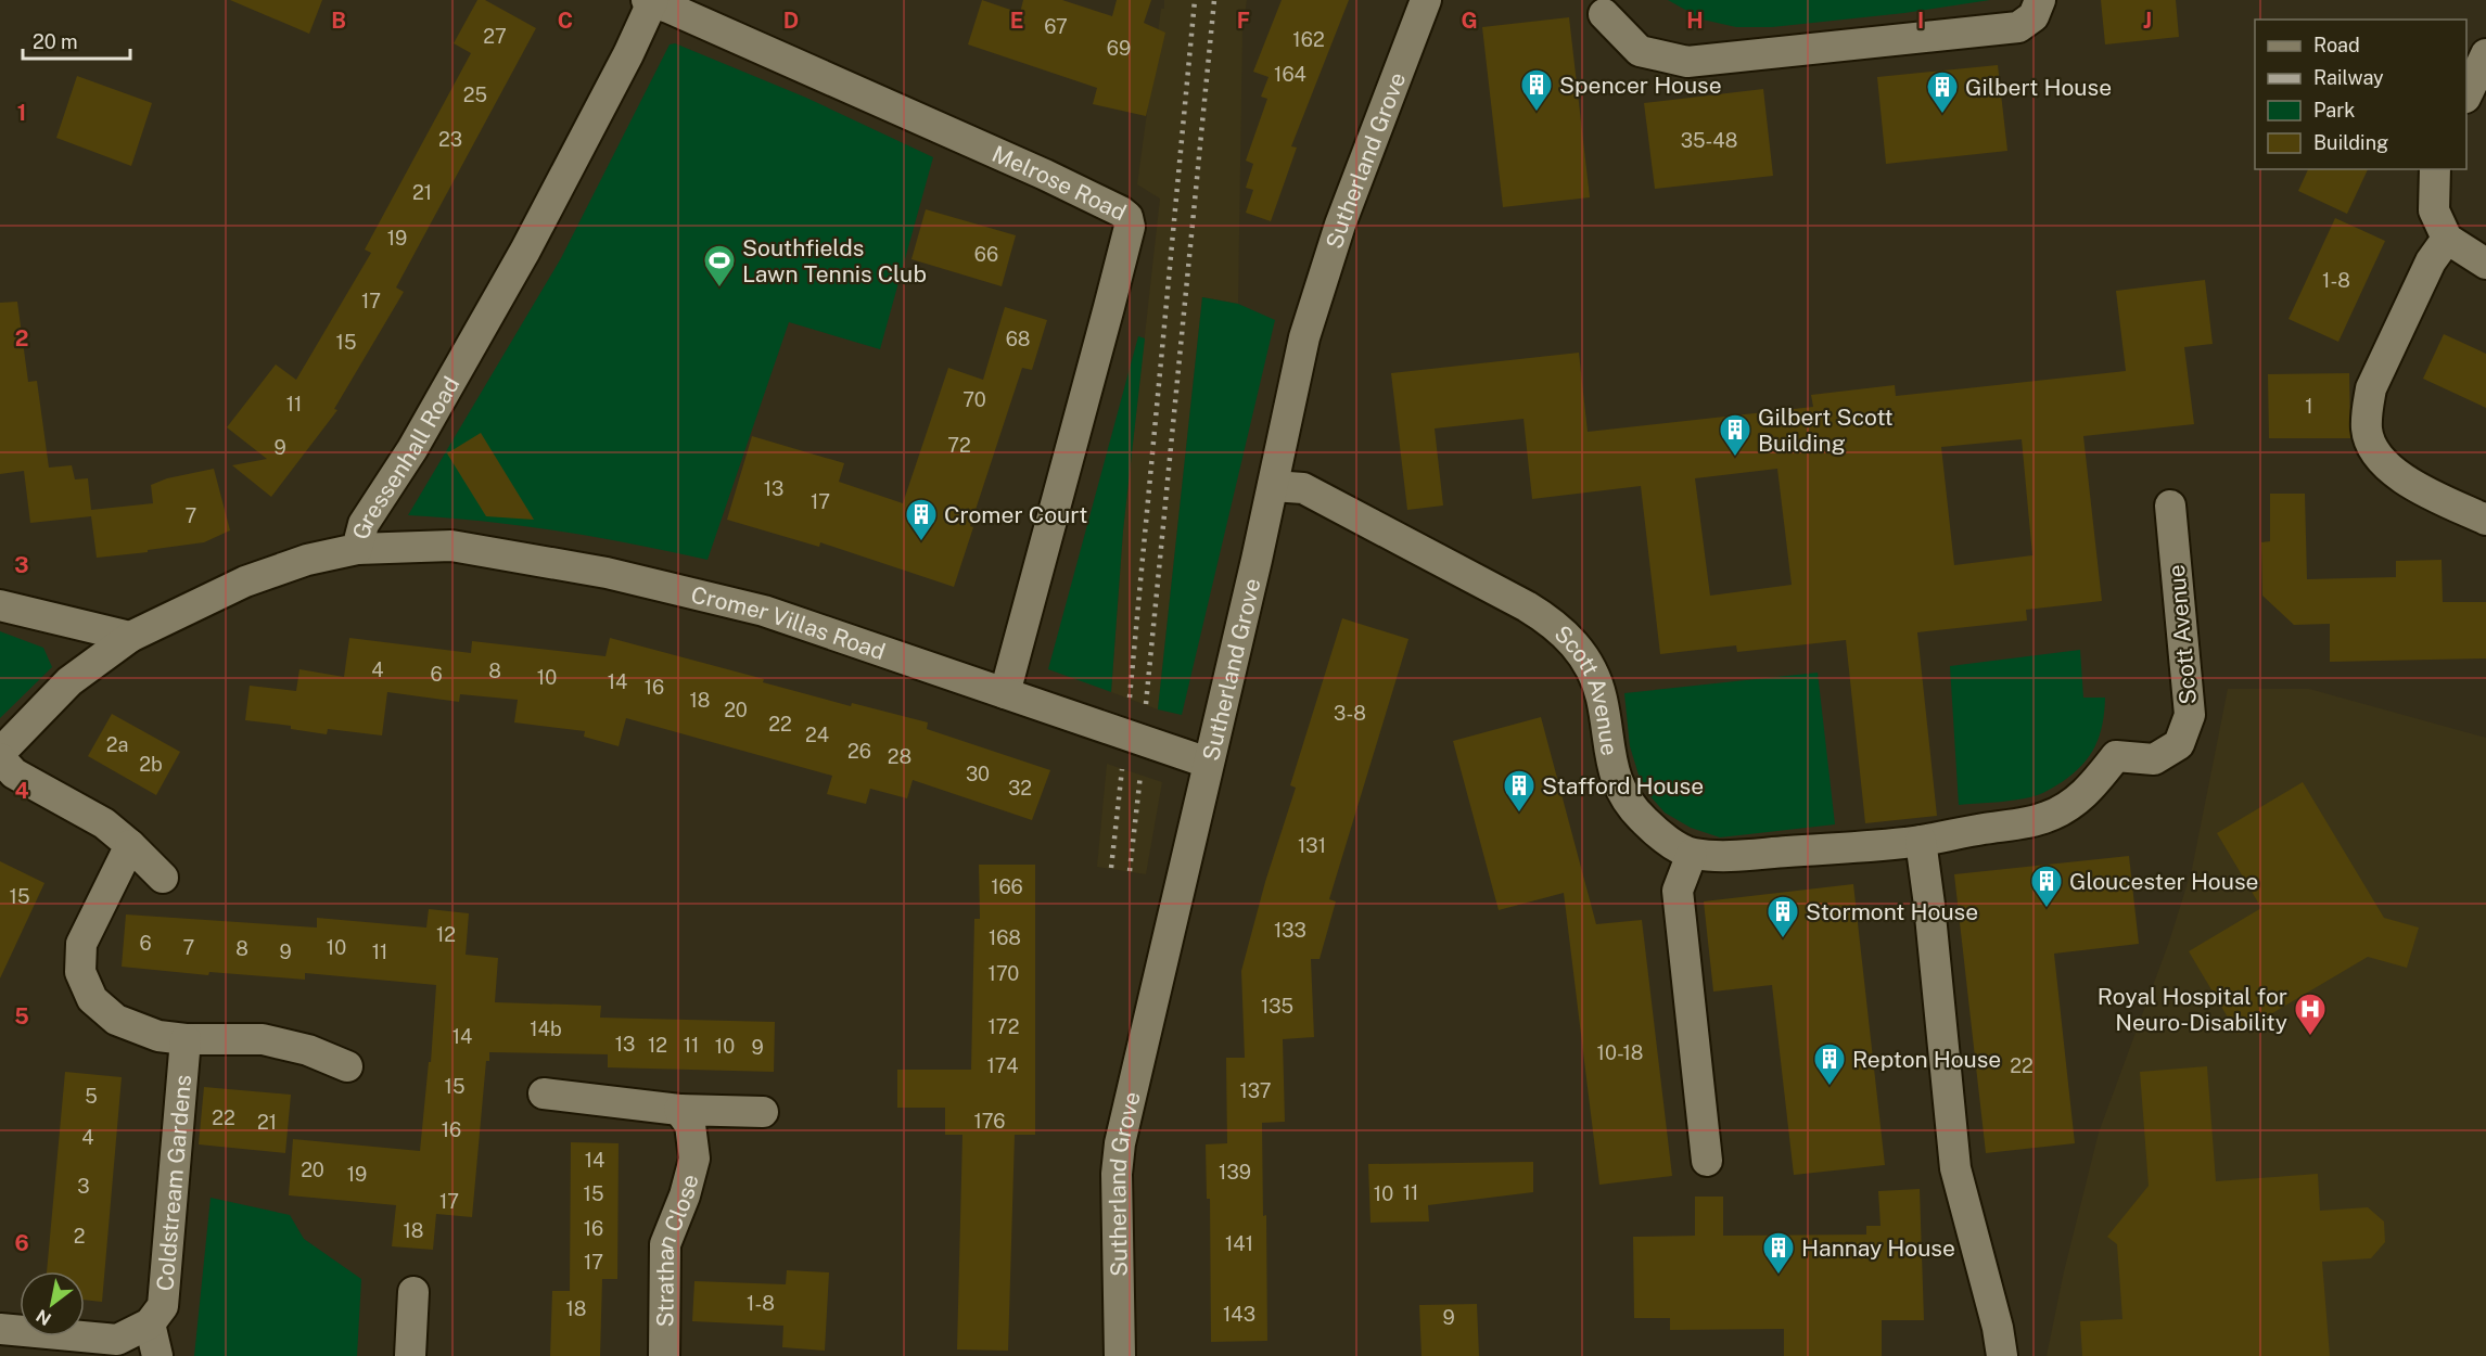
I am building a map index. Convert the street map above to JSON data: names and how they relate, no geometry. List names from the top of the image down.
{
  "streets": {
    "street": [
      "Sutherland Grove",
      "Melrose Road",
      "Gressenhall Road",
      "Cromer Villas Road",
      "Scott Avenue",
      "Coldstream Gardens",
      "Strathan Close"
    ]
  },
  "crossings": [
    ["Sutherland Grove", "Cromer Villas Road"],
    ["Sutherland Grove", "Scott Avenue"],
    ["Melrose Road", "Gressenhall Road"],
    ["Melrose Road", "Cromer Villas Road"],
    ["Gressenhall Road", "Cromer Villas Road"]
  ],
  "places": {
    "building": [
      "Spencer House",
      "Gilbert House",
      "Gilbert Scott Building",
      "Cromer Court",
      "Stafford House",
      "Gloucester House",
      "Stormont House",
      "Repton House",
      "Hannay House"
    ],
    "sports": ["Southfields Lawn Tennis Club"],
    "hospital": ["Royal Hospital for Neuro-Disability"]
  },
  "house_numbers": [
    "67",
    "27",
    "162",
    "69",
    "164",
    "25",
    "23",
    "35-48",
    "21",
    "19",
    "66",
    "1-8",
    "17",
    "68",
    "15",
    "70",
    "11",
    "1",
    "72",
    "9",
    "13",
    "17",
    "7",
    "4",
    "8",
    "6",
    "10",
    "14",
    "16",
    "18",
    "20",
    "3-8",
    "22",
    "24",
    "2a",
    "26",
    "28",
    "2b",
    "30",
    "32",
    "131",
    "166",
    "15",
    "133",
    "12",
    "168",
    "6",
    "7",
    "10",
    "8",
    "9",
    "11",
    "170",
    "135",
    "172",
    "14b",
    "14",
    "13",
    "12",
    "11",
    "10",
    "9",
    "10-18",
    "174",
    "22",
    "15",
    "137",
    "5",
    "22",
    "176",
    "21",
    "16",
    "4",
    "14",
    "20",
    "139",
    "19",
    "3",
    "11",
    "15",
    "10",
    "17",
    "16",
    "18",
    "2",
    "141",
    "17",
    "1-8",
    "18",
    "143",
    "9"
  ],
  "legend": [
    "Road",
    "Railway",
    "Park",
    "Building"
  ],
  "scale_bar": "20 m",
  "north": "bottom left",
  "grid": {
    "columns": [
      "B",
      "C",
      "D",
      "E",
      "F",
      "G",
      "H",
      "I",
      "J"
    ],
    "rows": [
      "1",
      "2",
      "3",
      "4",
      "5",
      "6"
    ]
  }
}
